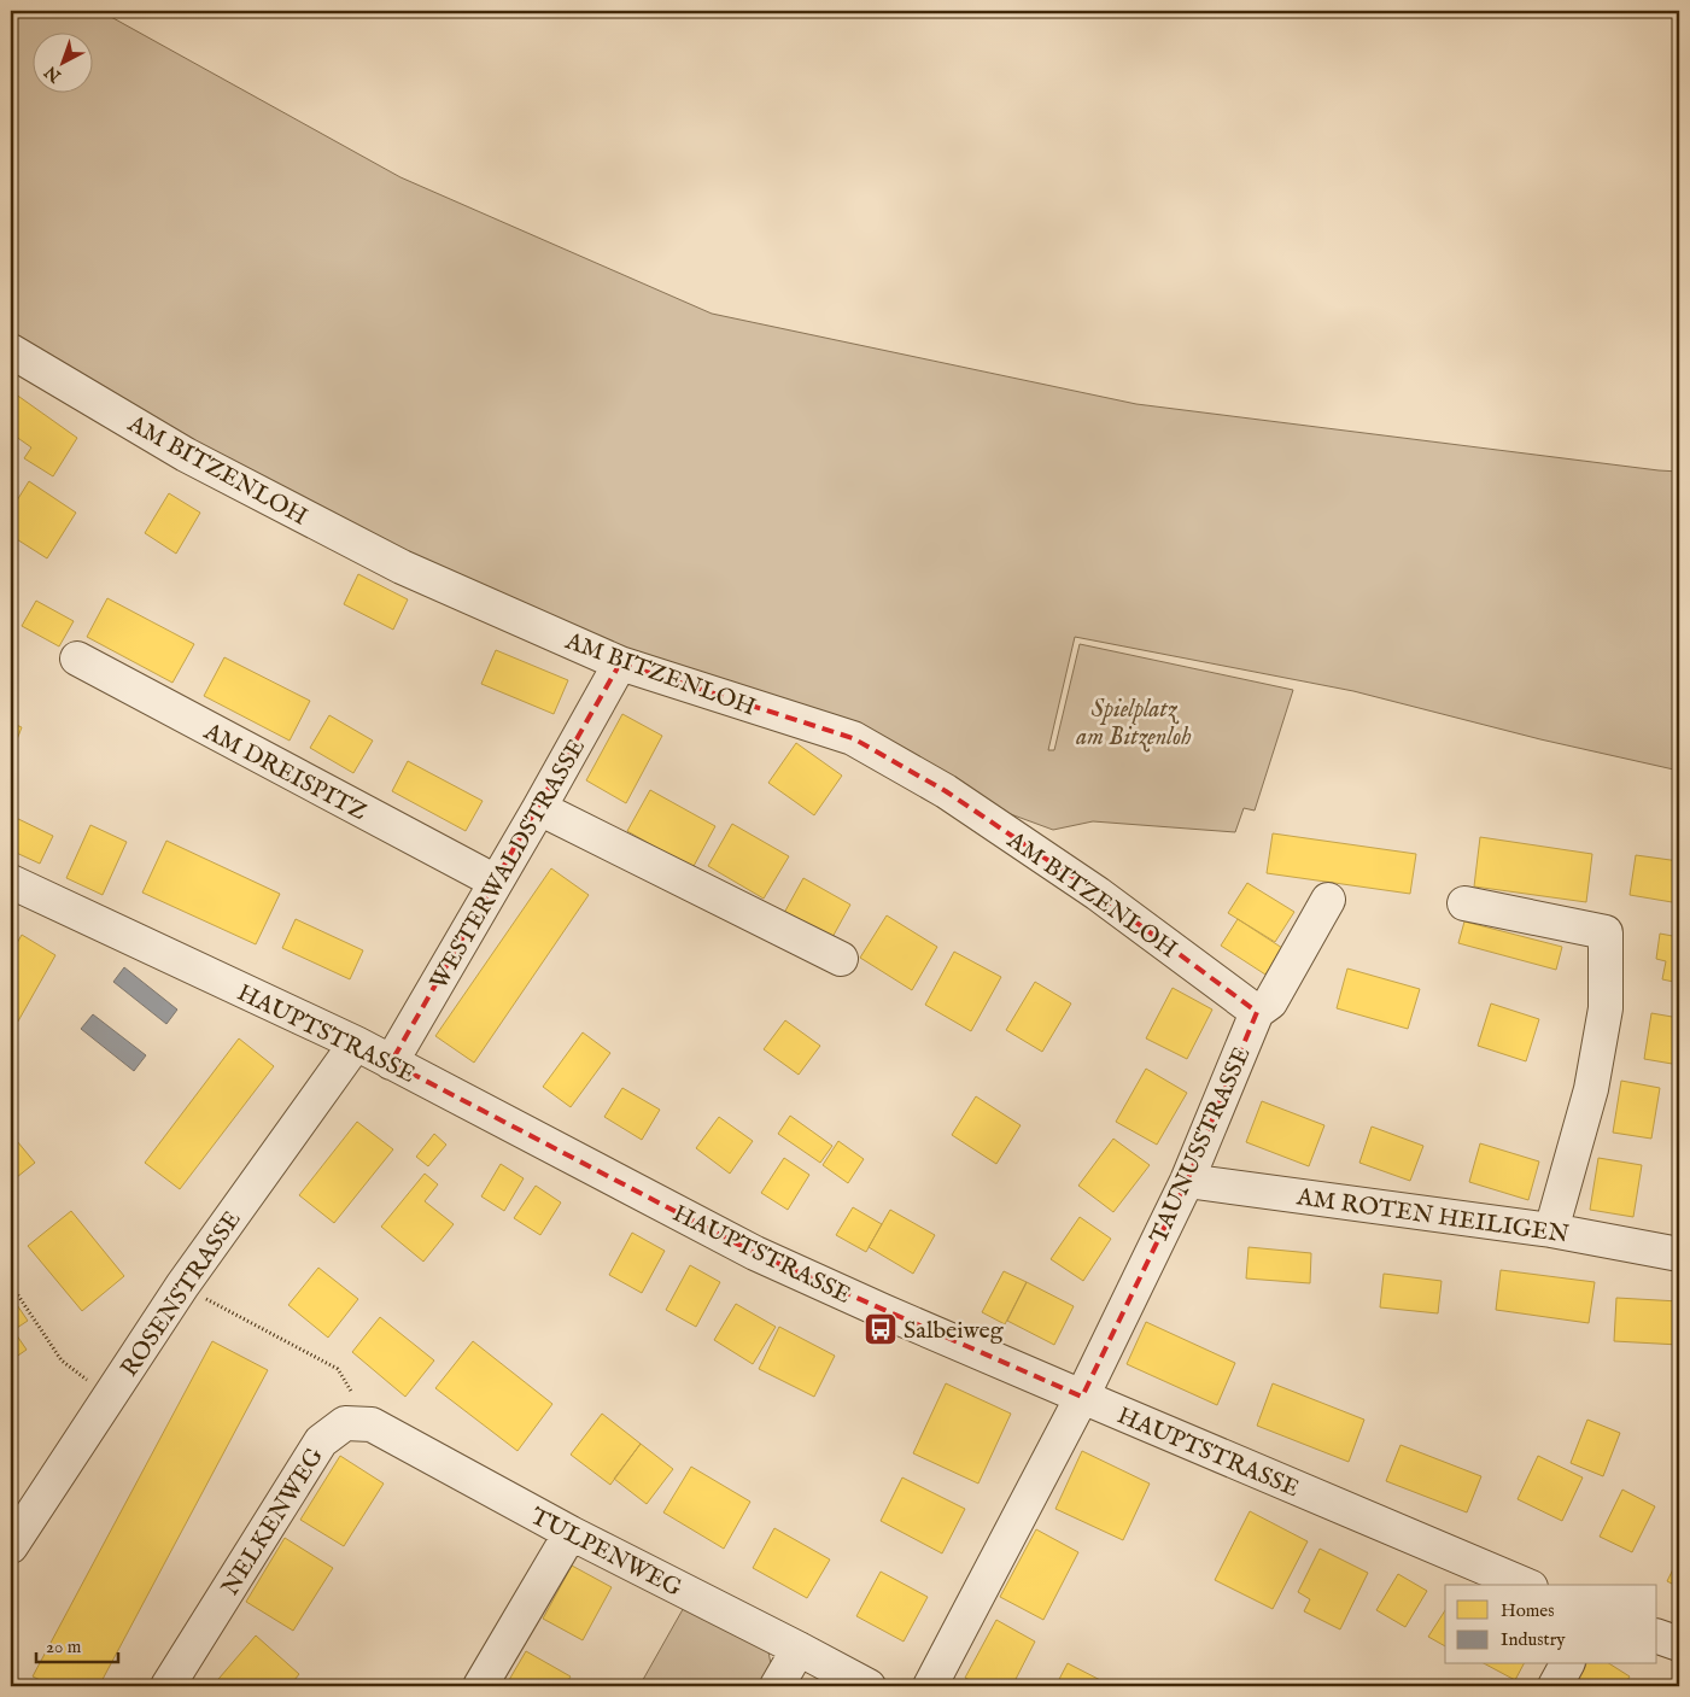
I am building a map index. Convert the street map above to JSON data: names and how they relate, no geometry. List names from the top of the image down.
{
  "streets": {
    "street": [
      "AM BITZENLOH",
      "AM DREISPITZ",
      "WESTERWALDSTRASSE",
      "HAUPTSTRASSE",
      "TAUNUSSTRASSE",
      "AM ROTEN HEILIGEN",
      "ROSENSTRASSE",
      "NELKENWEG",
      "TULPENWEG"
    ]
  },
  "crossings": [
    ["AM BITZENLOH", "WESTERWALDSTRASSE"],
    ["AM BITZENLOH", "TAUNUSSTRASSE"],
    ["AM DREISPITZ", "WESTERWALDSTRASSE"],
    ["WESTERWALDSTRASSE", "HAUPTSTRASSE"],
    ["HAUPTSTRASSE", "TAUNUSSTRASSE"],
    ["HAUPTSTRASSE", "ROSENSTRASSE"],
    ["TAUNUSSTRASSE", "AM ROTEN HEILIGEN"],
    ["NELKENWEG", "TULPENWEG"]
  ],
  "parks": ["Spielplatz am Bitzenloh"],
  "places": {
    "bus stop": ["Salbeiweg"]
  },
  "legend": ["Homes", "Industry"],
  "scale_bar": "20 m",
  "north": "bottom left"
}
